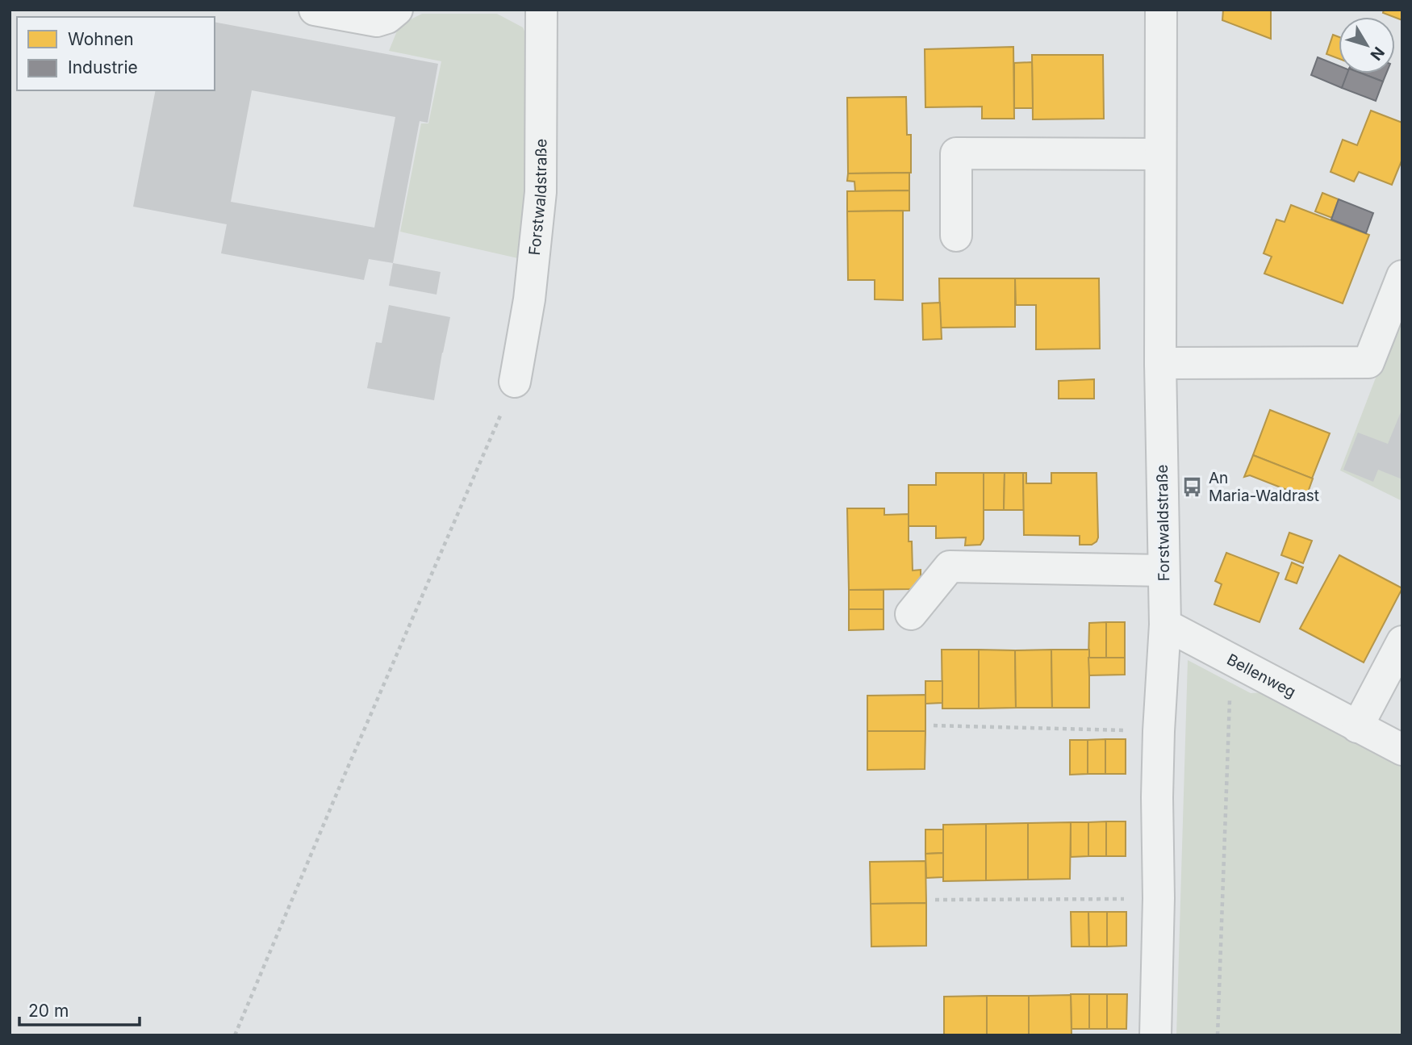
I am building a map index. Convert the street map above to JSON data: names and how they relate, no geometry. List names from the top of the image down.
{
  "streets": {
    "street": ["Forstwaldstraße", "Bellenweg"]
  },
  "crossings": [
    ["Forstwaldstraße", "Bellenweg"]
  ],
  "places": {
    "bus stop": ["An Maria-Waldrast"]
  },
  "legend": ["Wohnen", "Industrie"],
  "scale_bar": "20 m",
  "north": "bottom right"
}
